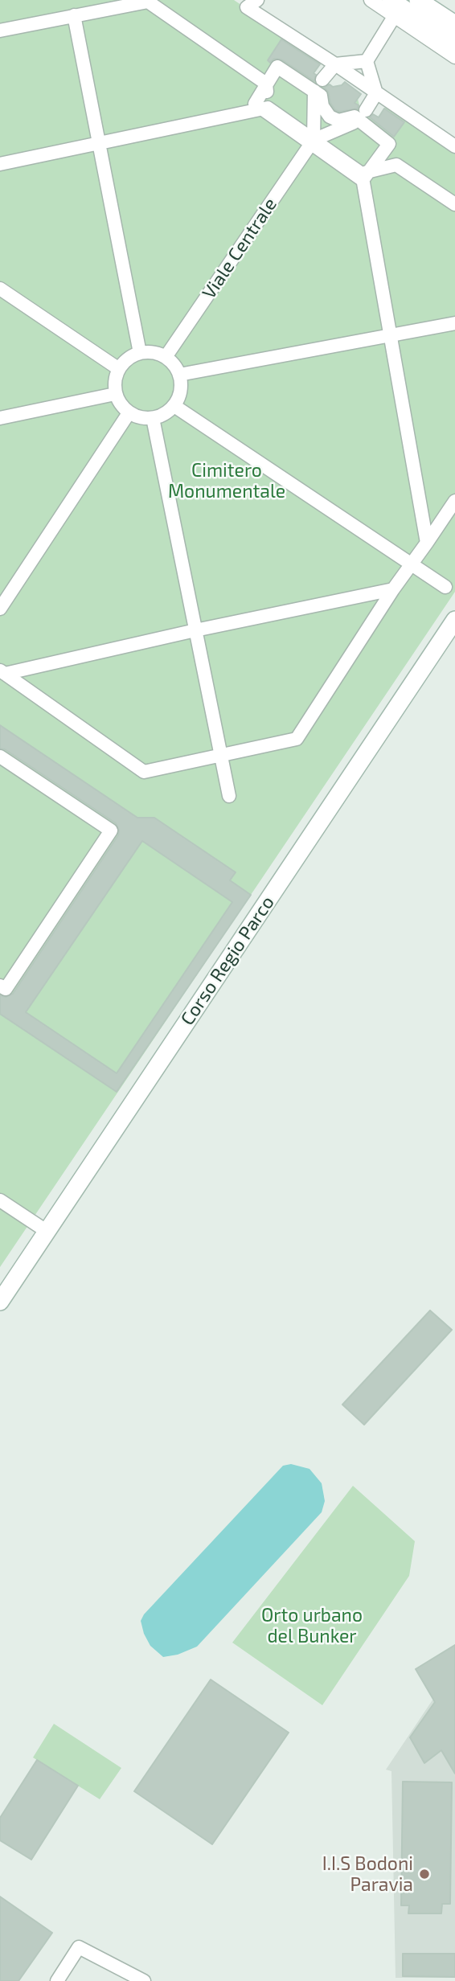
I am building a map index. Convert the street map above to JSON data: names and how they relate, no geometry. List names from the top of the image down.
{
  "streets": {
    "street": ["Viale Centrale", "Corso Regio Parco"]
  },
  "parks": ["Cimitero Monumentale", "Orto urbano del Bunker"],
  "places": ["I.I.S Bodoni Paravia"]
}
